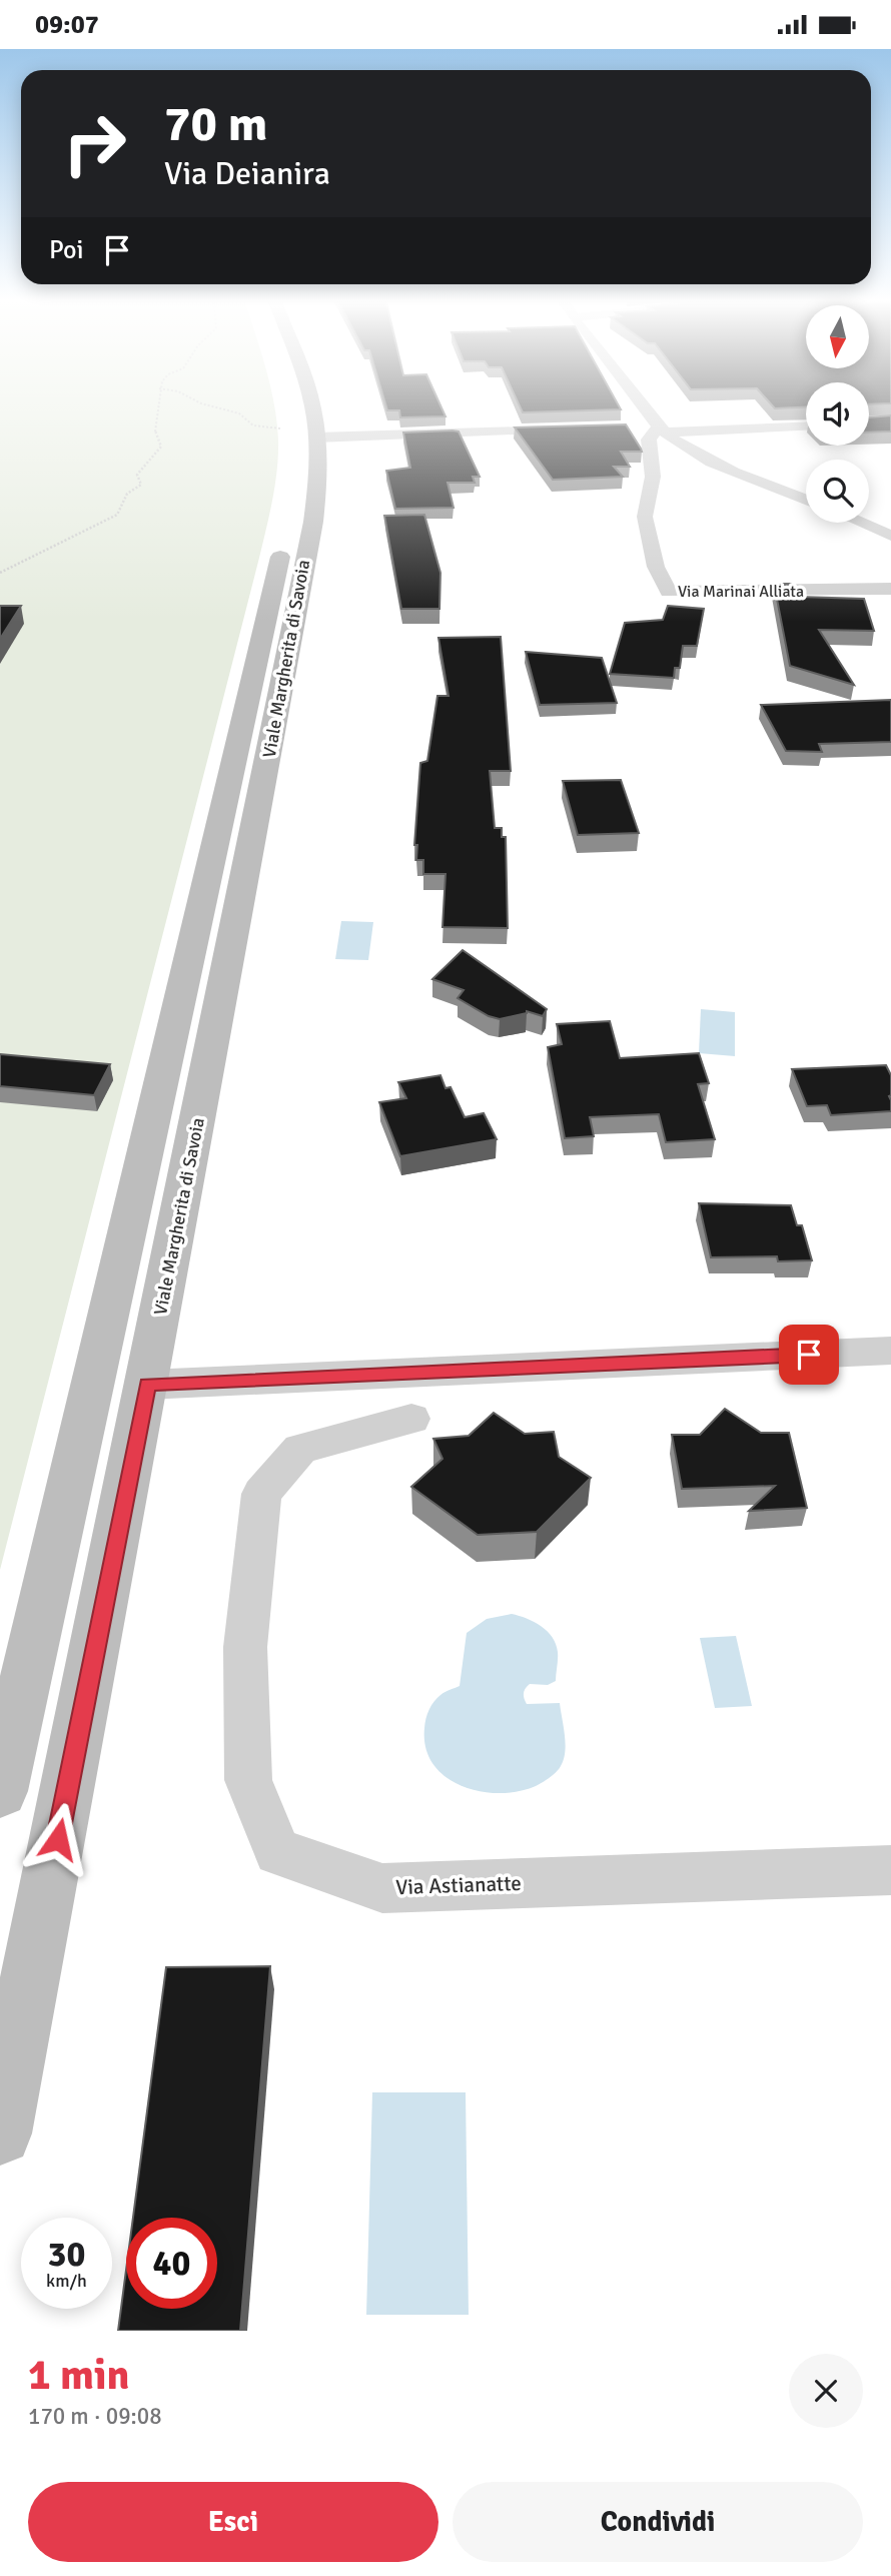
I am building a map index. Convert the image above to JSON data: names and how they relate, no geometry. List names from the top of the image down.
{
  "streets": {
    "street": ["Via Marinai Alliata", "Viale Margherita di Savoia", "Via Astianatte"]
  },
  "north": "bottom",
  "page": {
    "status": "09:07",
    "turn": ["70 m", "Via Deianira"],
    "then": "Poi",
    "speed": "30 km/h",
    "limit": "40",
    "heading": ["1 min", "170 m · 09:08"],
    "buttons": ["Esci", "Condividi"]
  }
}
